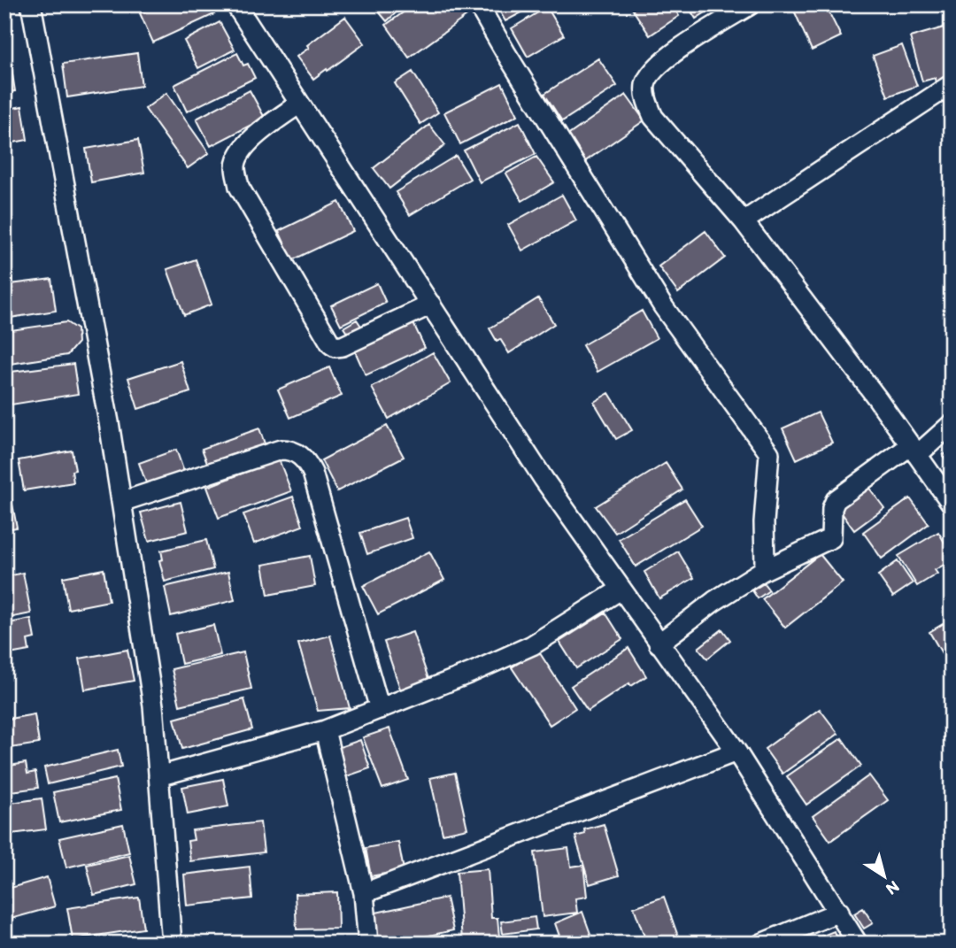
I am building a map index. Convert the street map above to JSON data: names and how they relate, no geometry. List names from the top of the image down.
{
  "north": "bottom right"
}
